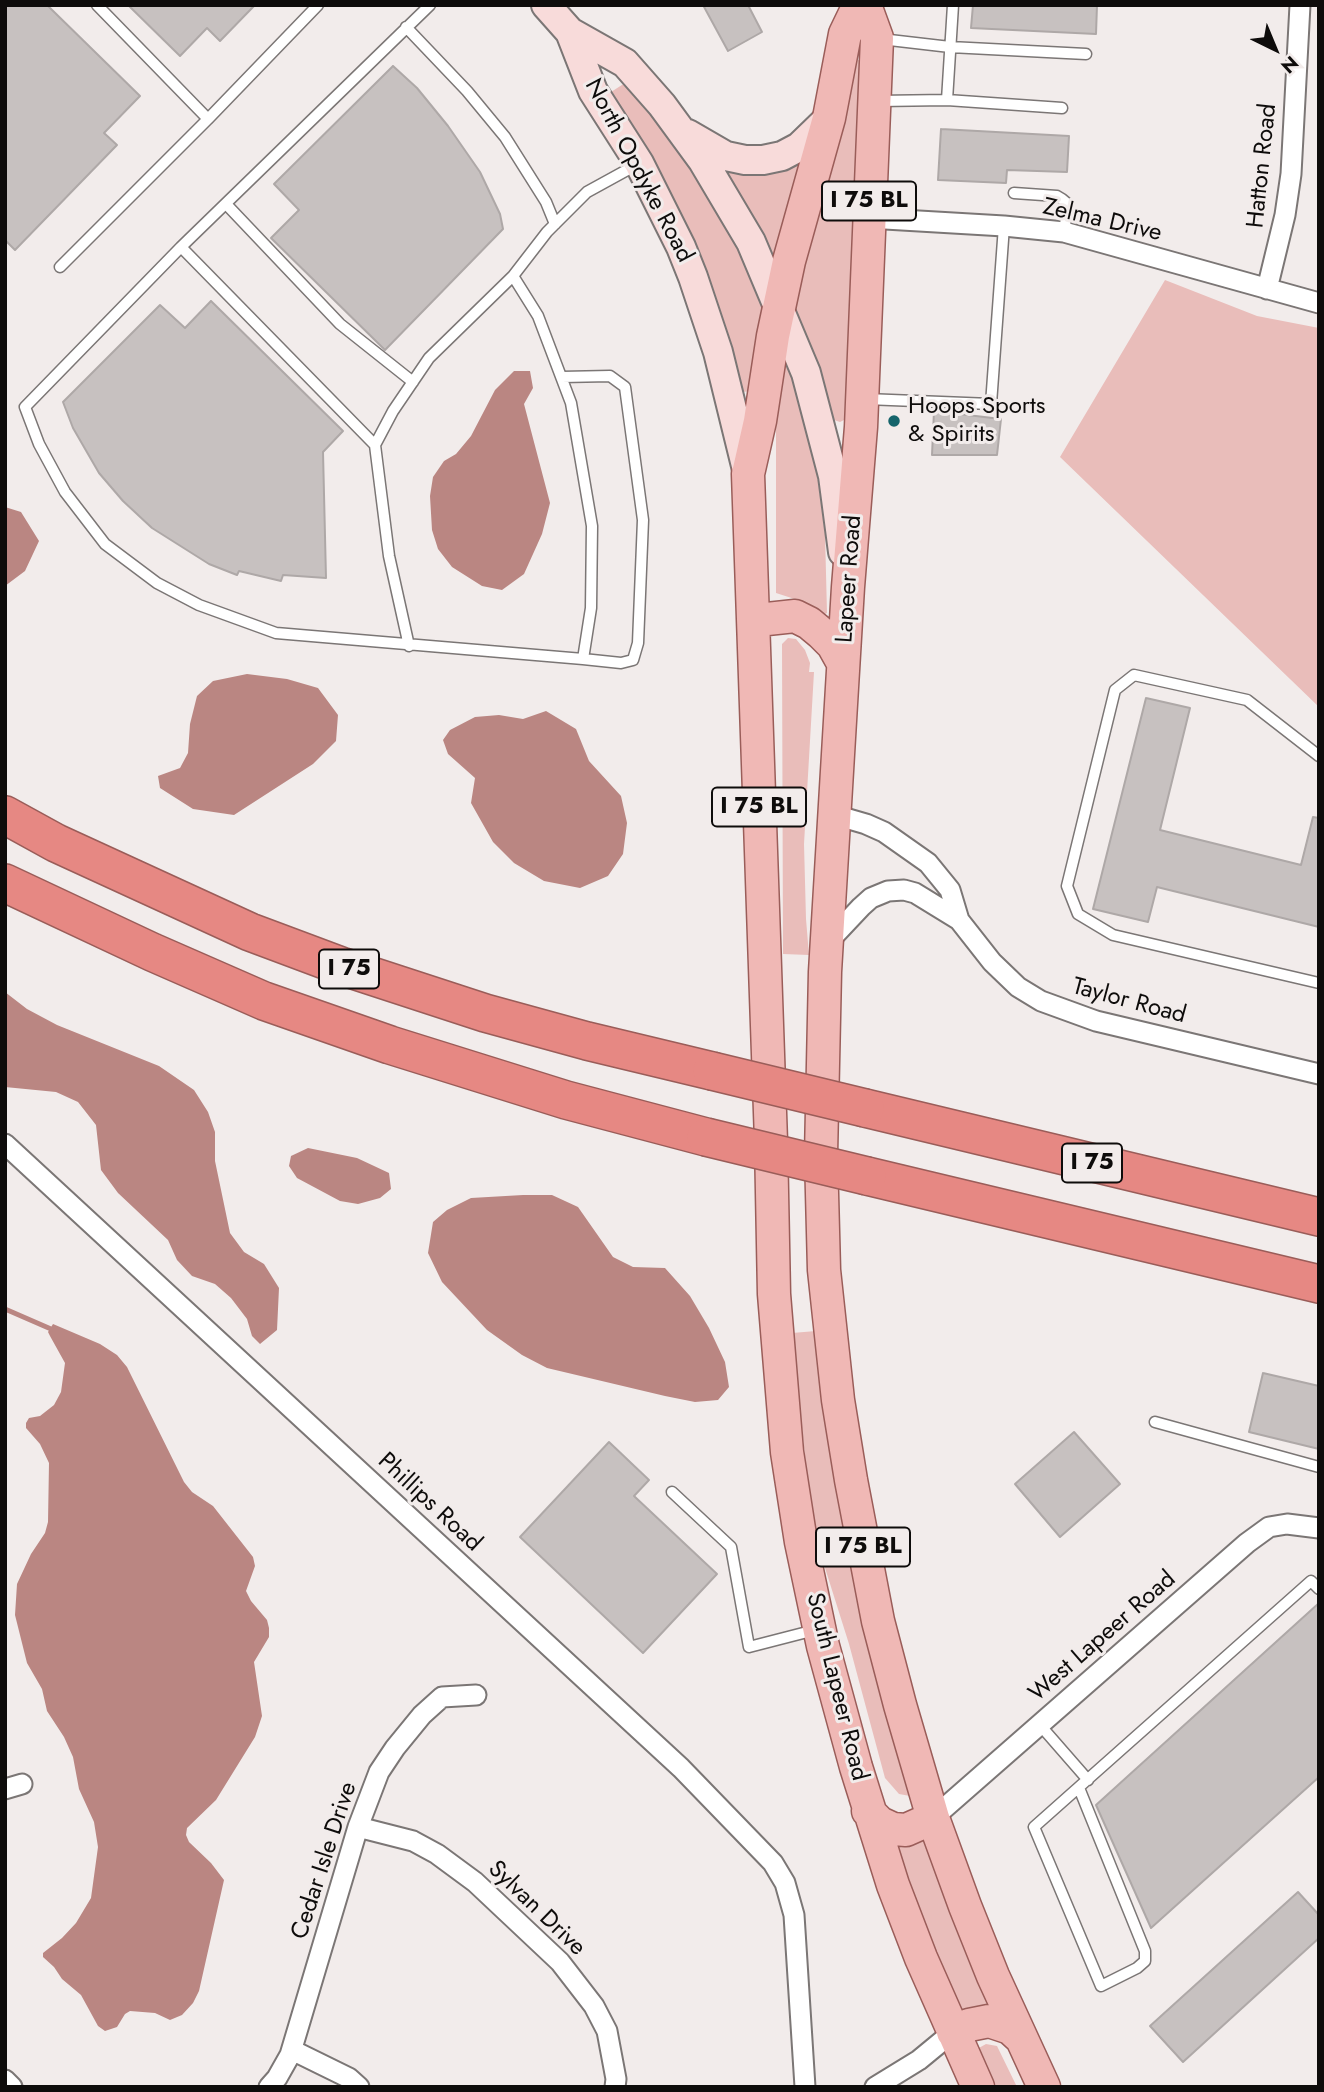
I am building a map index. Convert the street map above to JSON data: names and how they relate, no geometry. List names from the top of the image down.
{
  "streets": {
    "highway": ["I 75"],
    "main road": [
      "North Opdyke Road",
      "I 75 BL",
      "Lapeer Road",
      "South Lapeer Road"
    ],
    "street": [
      "Hatton Road",
      "Zelma Drive",
      "Taylor Road",
      "Phillips Road",
      "West Lapeer Road",
      "Cedar Isle Drive",
      "Sylvan Drive"
    ]
  },
  "crossings": [
    ["Hatton Road", "Zelma Drive"],
    ["North Opdyke Road", "I 75 BL"],
    ["North Opdyke Road", "Lapeer Road"],
    ["I 75 BL", "Lapeer Road"],
    ["I 75 BL", "West Lapeer Road"],
    ["I 75 BL", "South Lapeer Road"],
    ["Zelma Drive", "Lapeer Road"],
    ["Lapeer Road", "Taylor Road"],
    ["Lapeer Road", "West Lapeer Road"],
    ["Cedar Isle Drive", "Sylvan Drive"]
  ],
  "places": ["Hoops Sports & Spirits"],
  "north": "bottom right"
}
